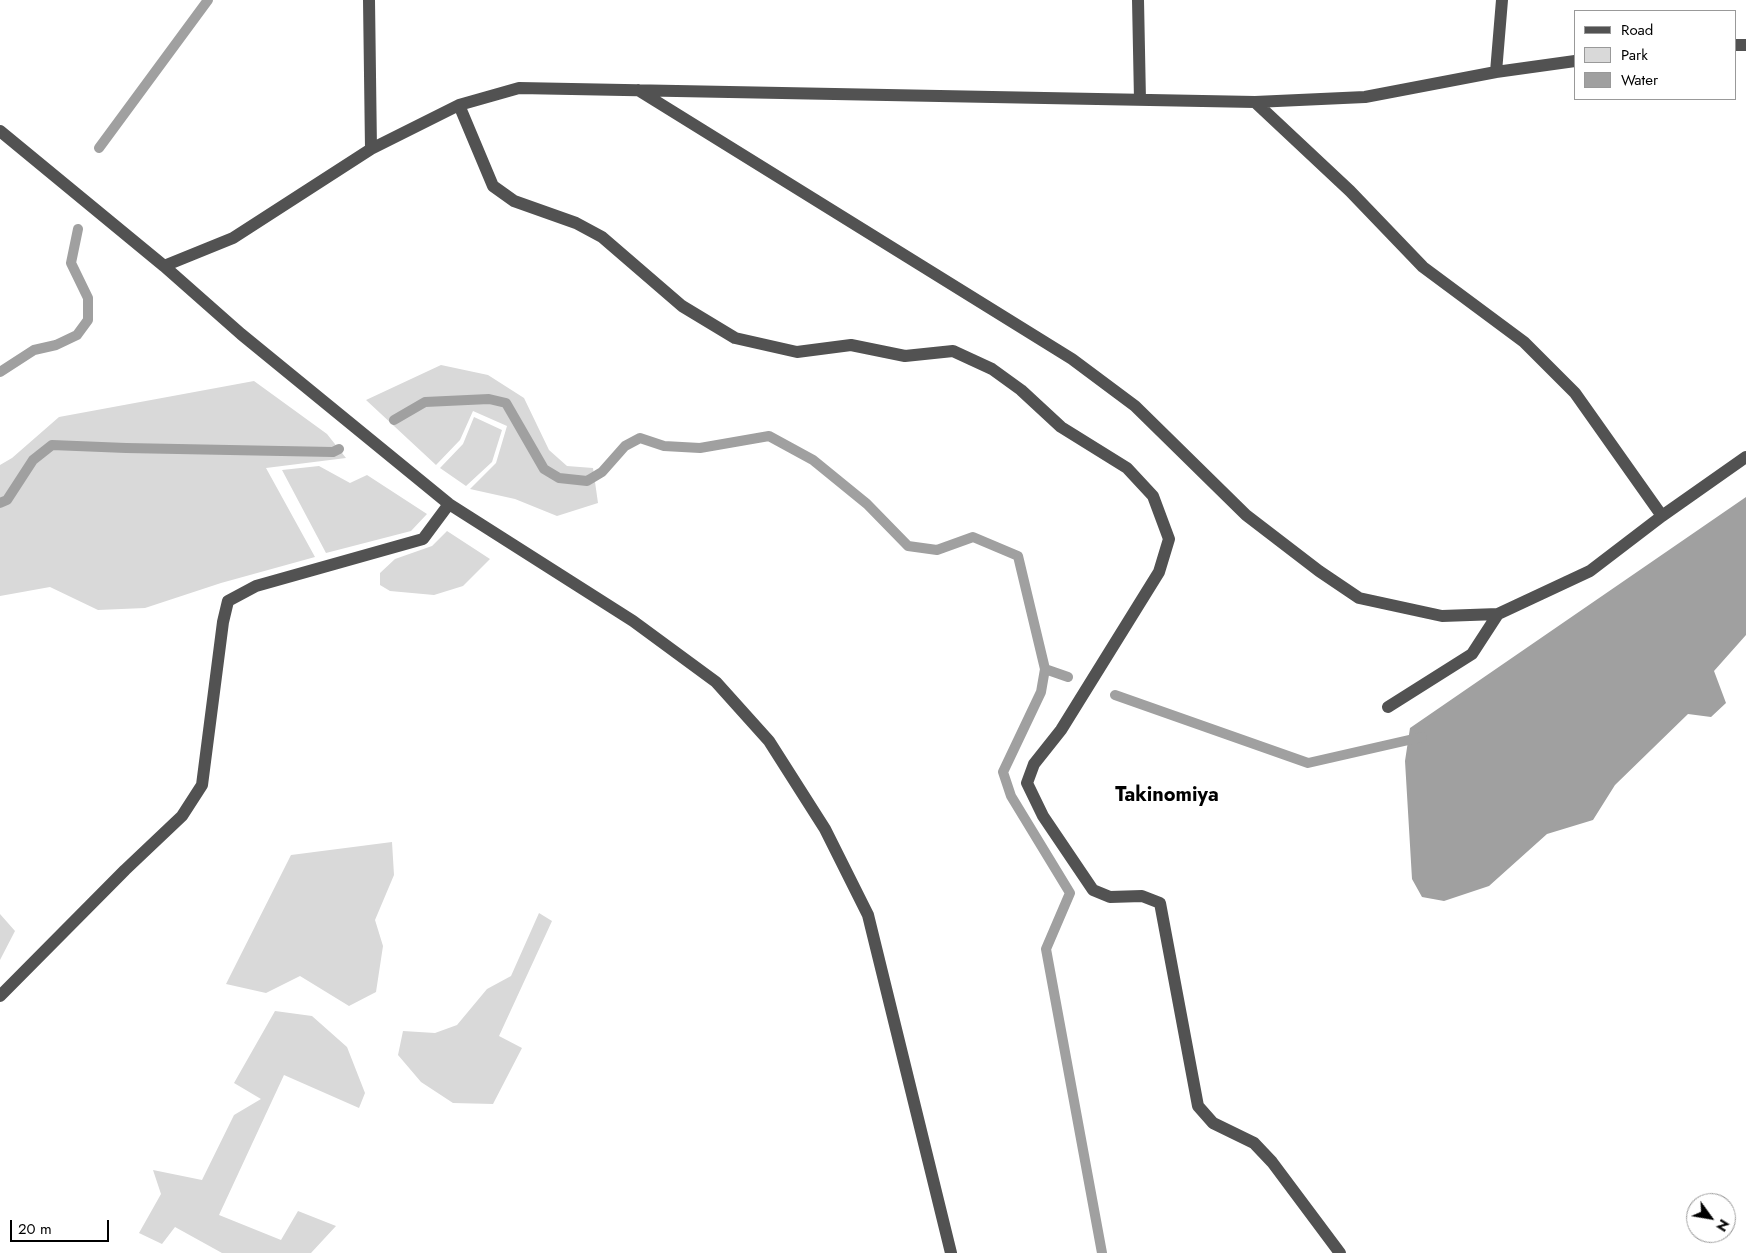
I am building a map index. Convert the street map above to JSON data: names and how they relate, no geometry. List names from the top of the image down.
{
  "districts": ["Takinomiya"],
  "legend": ["Road", "Park", "Water"],
  "scale_bar": "20 m",
  "north": "bottom right"
}
